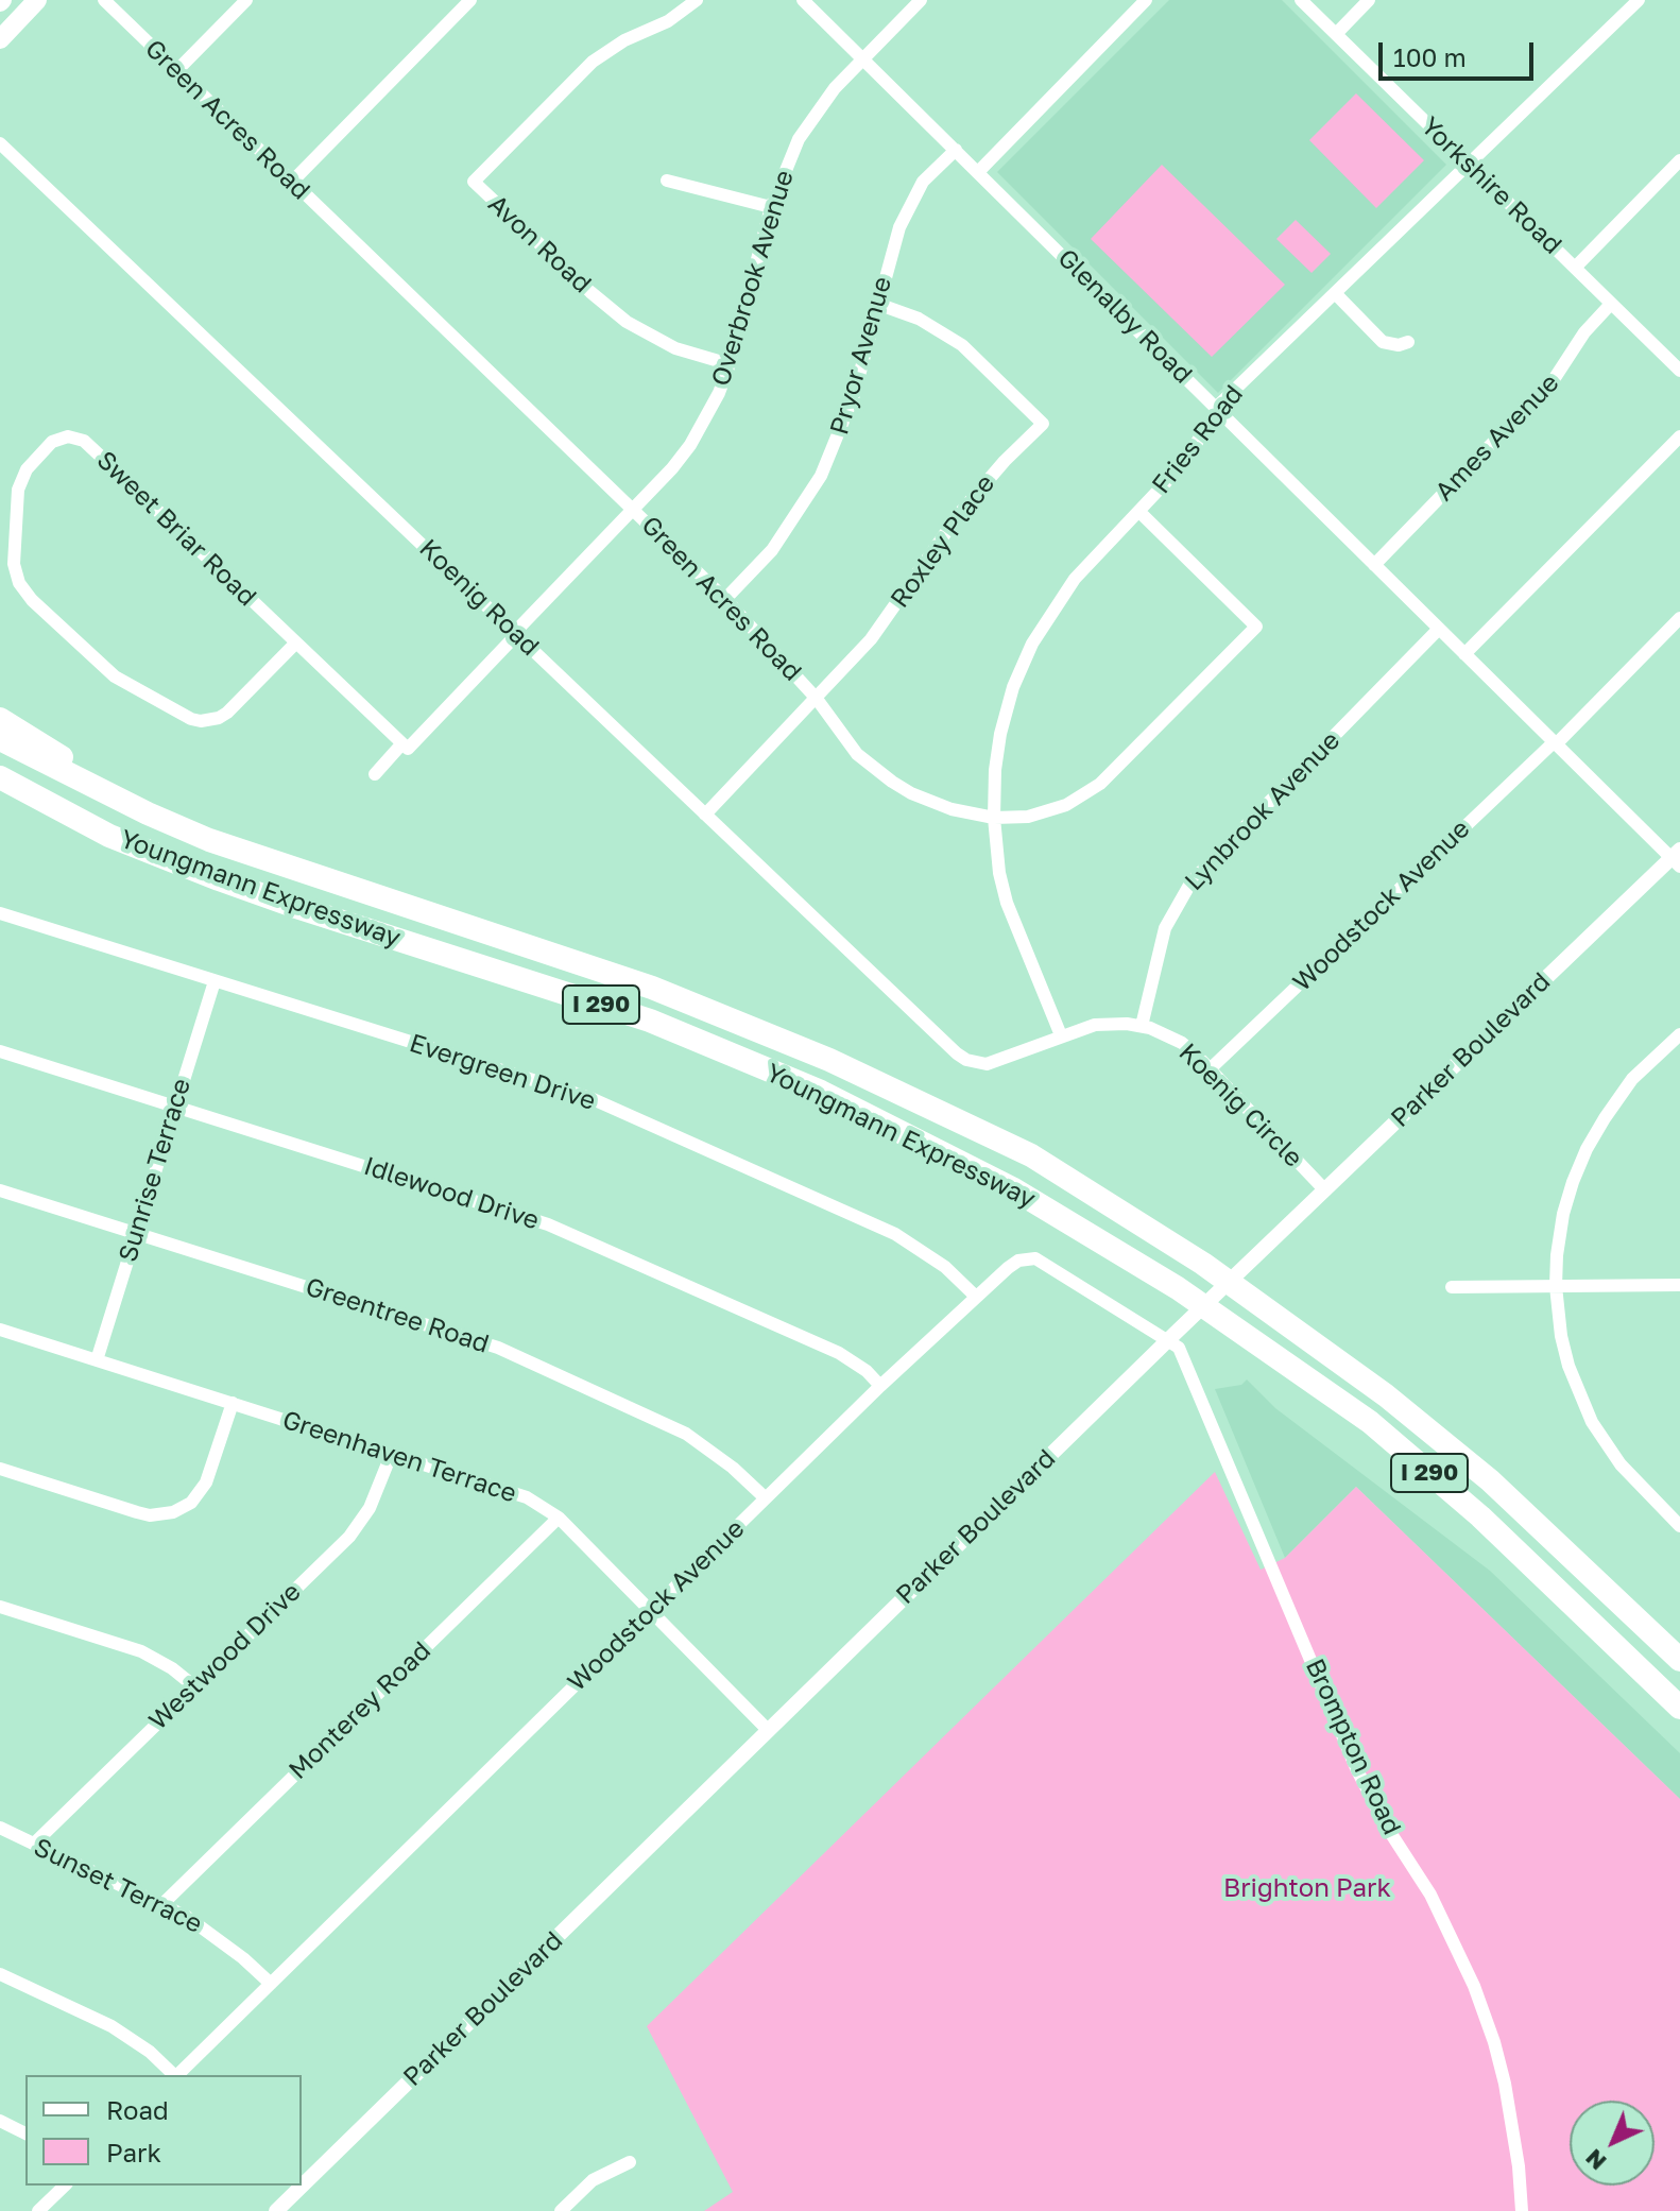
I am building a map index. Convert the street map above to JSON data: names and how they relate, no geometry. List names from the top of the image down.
{
  "streets": {
    "highway": ["Youngmann Expressway", "I 290"],
    "street": [
      "Green Acres Road",
      "Yorkshire Road",
      "Avon Road",
      "Overbrook Avenue",
      "Glenalby Road",
      "Pryor Avenue",
      "Ames Avenue",
      "Fries Road",
      "Sweet Briar Road",
      "Roxley Place",
      "Koenig Road",
      "Lynbrook Avenue",
      "Woodstock Avenue",
      "Parker Boulevard",
      "Evergreen Drive",
      "Koenig Circle",
      "Sunrise Terrace",
      "Idlewood Drive",
      "Greentree Road",
      "Greenhaven Terrace",
      "Westwood Drive",
      "Monterey Road",
      "Brompton Road",
      "Sunset Terrace"
    ]
  },
  "crossings": [
    ["Green Acres Road", "Overbrook Avenue"],
    ["Green Acres Road", "Pryor Avenue"],
    ["Green Acres Road", "Fries Road"],
    ["Green Acres Road", "Roxley Place"],
    ["Yorkshire Road", "Ames Avenue"],
    ["Yorkshire Road", "Fries Road"],
    ["Avon Road", "Overbrook Avenue"],
    ["Overbrook Avenue", "Glenalby Road"],
    ["Overbrook Avenue", "Koenig Road"],
    ["Glenalby Road", "Pryor Avenue"],
    ["Glenalby Road", "Ames Avenue"],
    ["Glenalby Road", "Fries Road"],
    ["Glenalby Road", "Lynbrook Avenue"],
    ["Glenalby Road", "Woodstock Avenue"],
    ["Glenalby Road", "Parker Boulevard"],
    ["Pryor Avenue", "Roxley Place"],
    ["Fries Road", "Koenig Circle"],
    ["Roxley Place", "Koenig Road"],
    ["Koenig Road", "Koenig Circle"],
    ["Lynbrook Avenue", "Koenig Circle"],
    ["Woodstock Avenue", "Parker Boulevard"],
    ["Woodstock Avenue", "Evergreen Drive"],
    ["Woodstock Avenue", "Koenig Circle"],
    ["Woodstock Avenue", "Idlewood Drive"],
    ["Woodstock Avenue", "Greentree Road"],
    ["Woodstock Avenue", "Greenhaven Terrace"],
    ["Woodstock Avenue", "Brompton Road"],
    ["Woodstock Avenue", "Sunset Terrace"],
    ["Parker Boulevard", "Koenig Circle"],
    ["Parker Boulevard", "Greenhaven Terrace"],
    ["Parker Boulevard", "Brompton Road"],
    ["Evergreen Drive", "Sunrise Terrace"],
    ["Sunrise Terrace", "Idlewood Drive"],
    ["Sunrise Terrace", "Greentree Road"],
    ["Sunrise Terrace", "Greenhaven Terrace"],
    ["Greenhaven Terrace", "Westwood Drive"],
    ["Greenhaven Terrace", "Monterey Road"],
    ["Westwood Drive", "Sunset Terrace"],
    ["Monterey Road", "Sunset Terrace"]
  ],
  "parks": ["Brighton Park"],
  "legend": ["Road", "Park"],
  "scale_bar": "100 m",
  "north": "bottom left"
}
